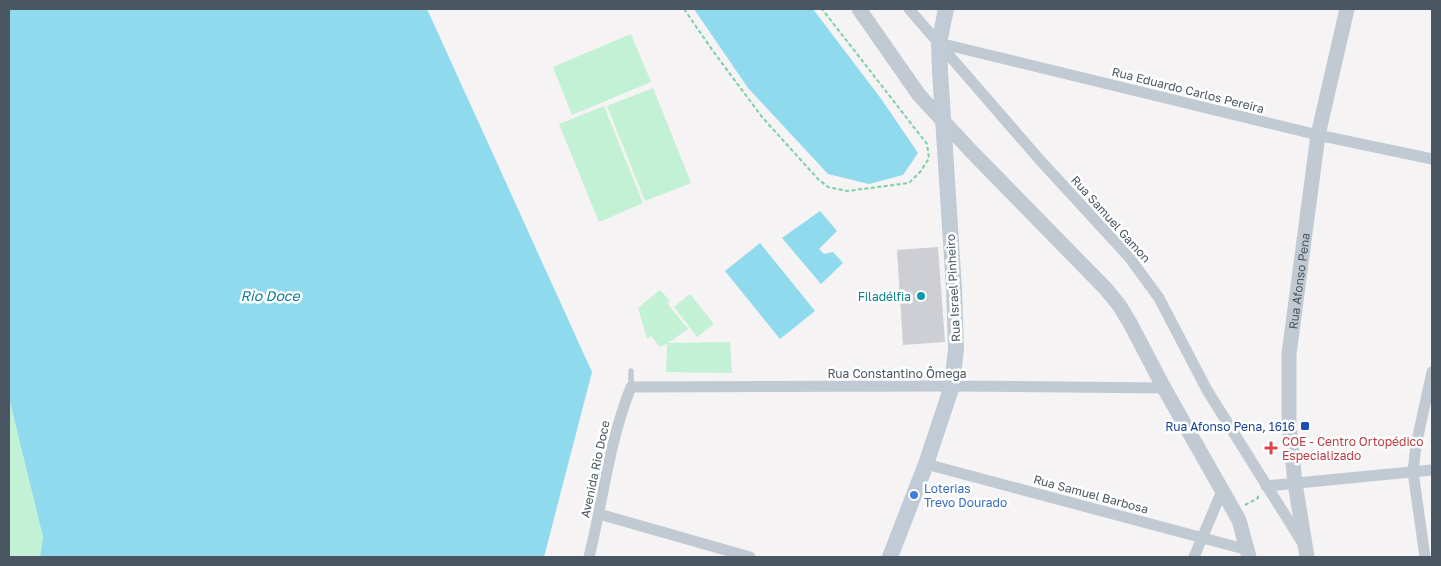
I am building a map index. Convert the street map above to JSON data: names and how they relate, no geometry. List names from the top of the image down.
{
  "streets": {
    "main road": ["Rua Israel Pinheiro"],
    "street": [
      "Rua Eduardo Carlos Pereira",
      "Rua Samuel Gamon",
      "Rua Afonso Pena",
      "Rua Constantino Ômega",
      "Avenida Rio Doce",
      "Rua Samuel Barbosa"
    ]
  },
  "crossings": [
    ["Rua Eduardo Carlos Pereira", "Rua Samuel Gamon"],
    ["Rua Eduardo Carlos Pereira", "Rua Afonso Pena"],
    ["Rua Eduardo Carlos Pereira", "Rua Israel Pinheiro"],
    ["Rua Samuel Gamon", "Rua Afonso Pena"],
    ["Rua Samuel Gamon", "Rua Israel Pinheiro"],
    ["Rua Israel Pinheiro", "Rua Constantino Ômega"],
    ["Rua Israel Pinheiro", "Rua Samuel Barbosa"],
    ["Rua Constantino Ômega", "Avenida Rio Doce"]
  ],
  "water": ["Rio Doce"],
  "places": {
    "other": ["Filadélfia", "Loterias Trevo Dourado"],
    "transit": ["Rua Afonso Pena, 1616"],
    "health": ["COE - Centro Ortopédico Especializado"]
  }
}
